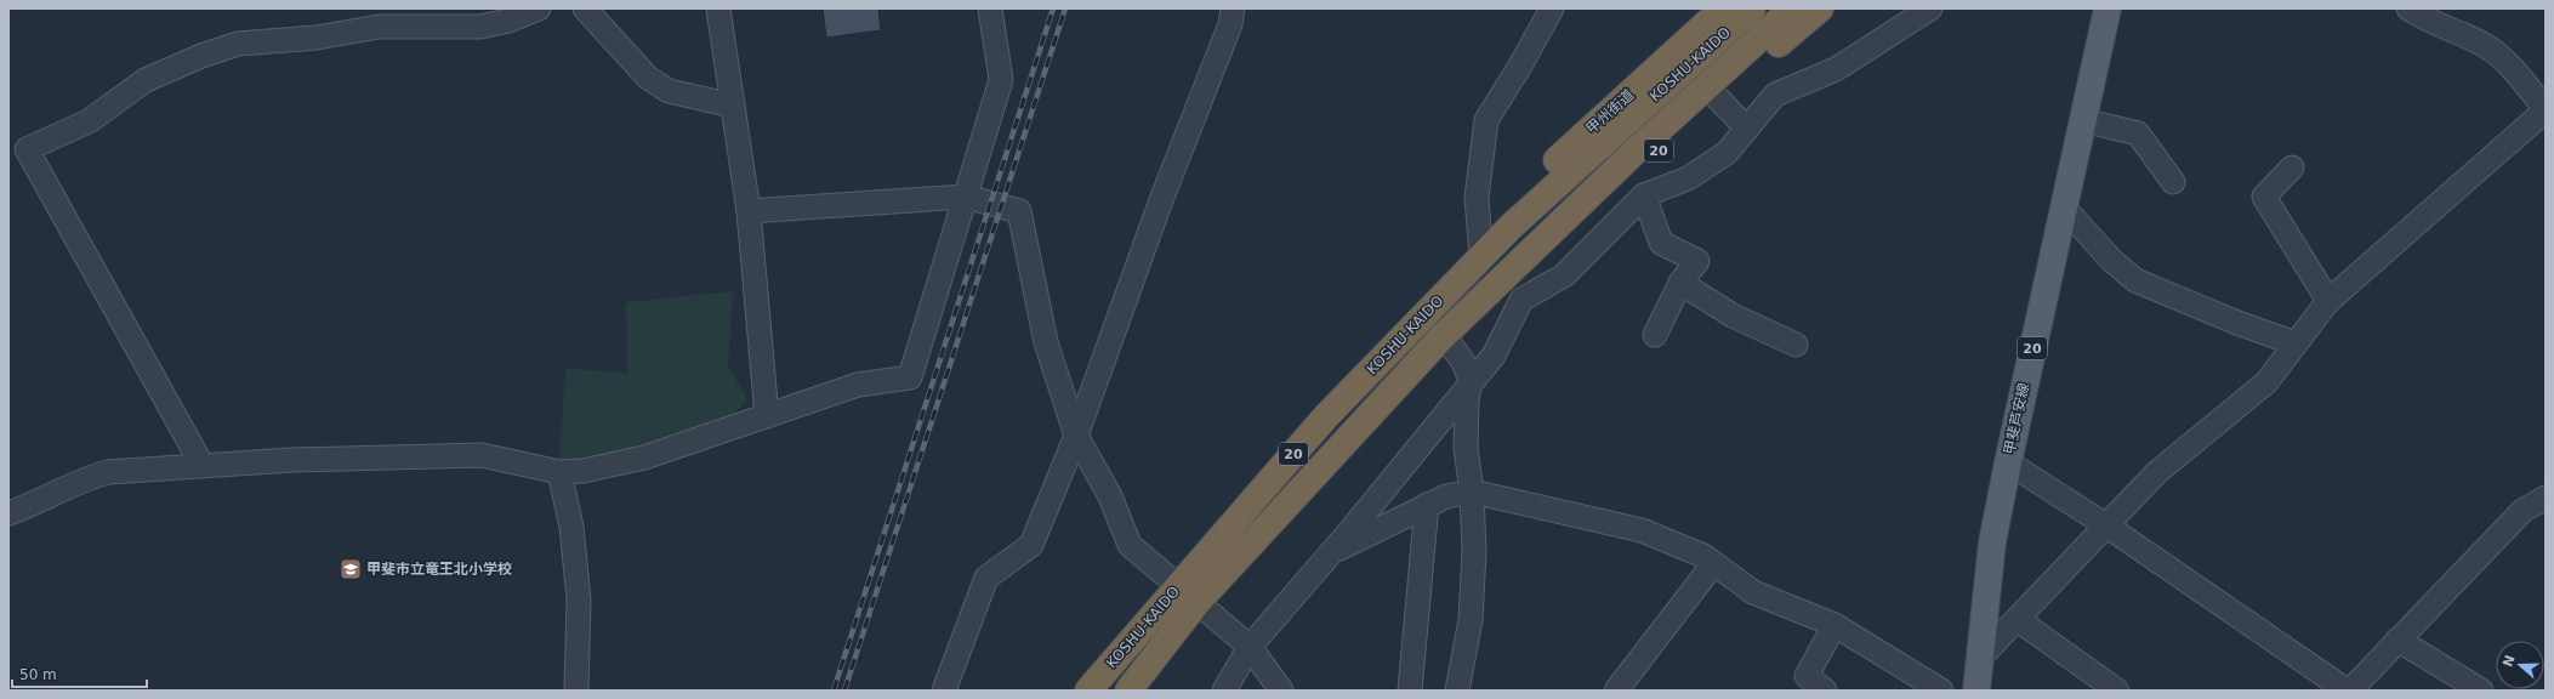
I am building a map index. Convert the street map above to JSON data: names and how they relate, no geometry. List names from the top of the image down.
{
  "streets": {
    "highway": ["KOSHU-KAIDO", "甲州街道", "20"],
    "main road": ["甲斐芦安線"]
  },
  "crossings": [
    ["KOSHU-KAIDO", "甲州街道"],
    ["KOSHU-KAIDO", "20"]
  ],
  "places": {
    "school or university": ["甲斐市立竜王北小学校"]
  },
  "scale_bar": "50 m",
  "north": "left"
}
